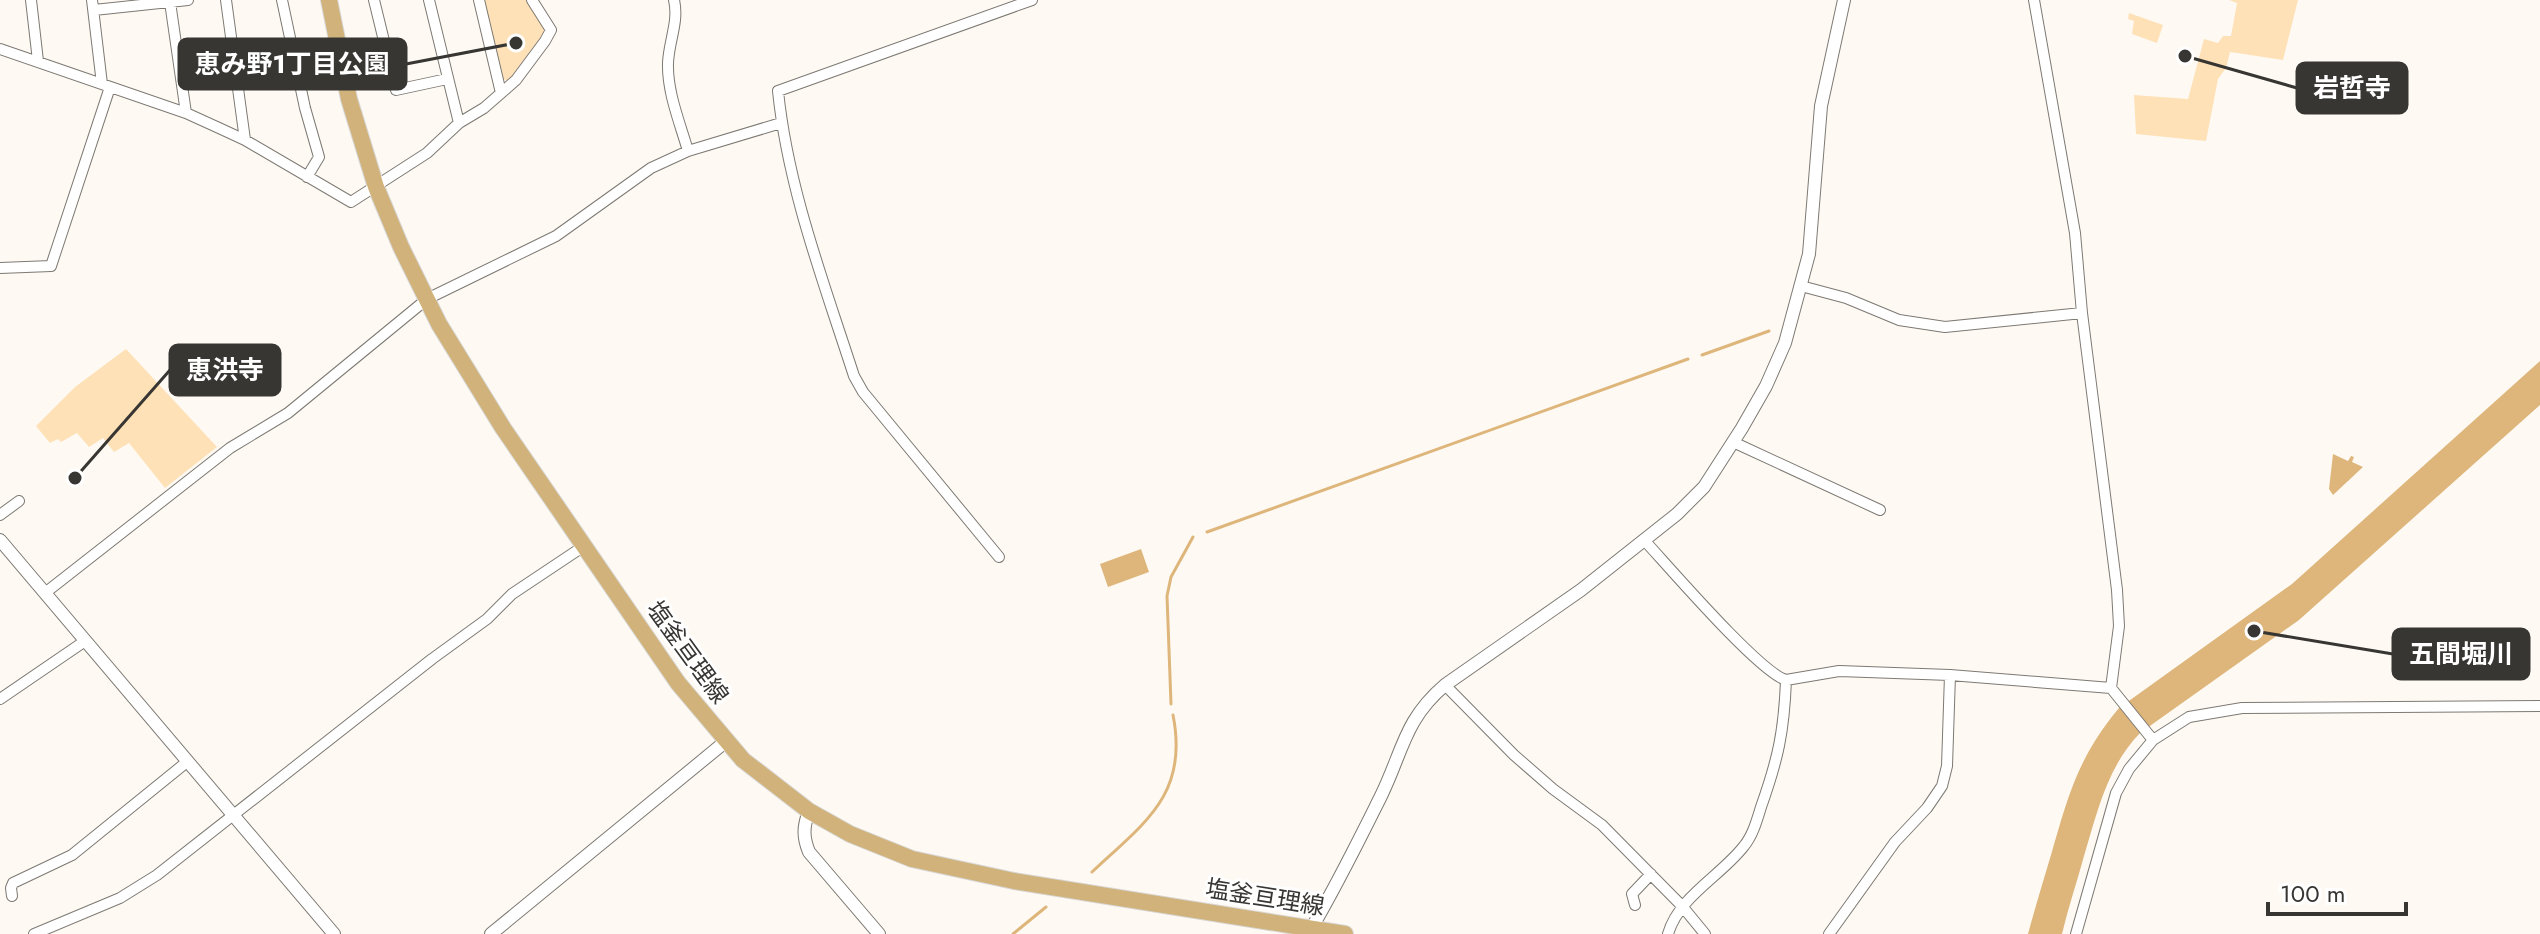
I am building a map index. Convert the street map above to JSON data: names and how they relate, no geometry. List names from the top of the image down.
{
  "streets": {
    "main road": ["塩釜亘理線"]
  },
  "places": [
    "恵み野1丁目公園",
    "岩哲寺",
    "恵洪寺",
    "五間堀川"
  ],
  "scale_bar": "100 m"
}
